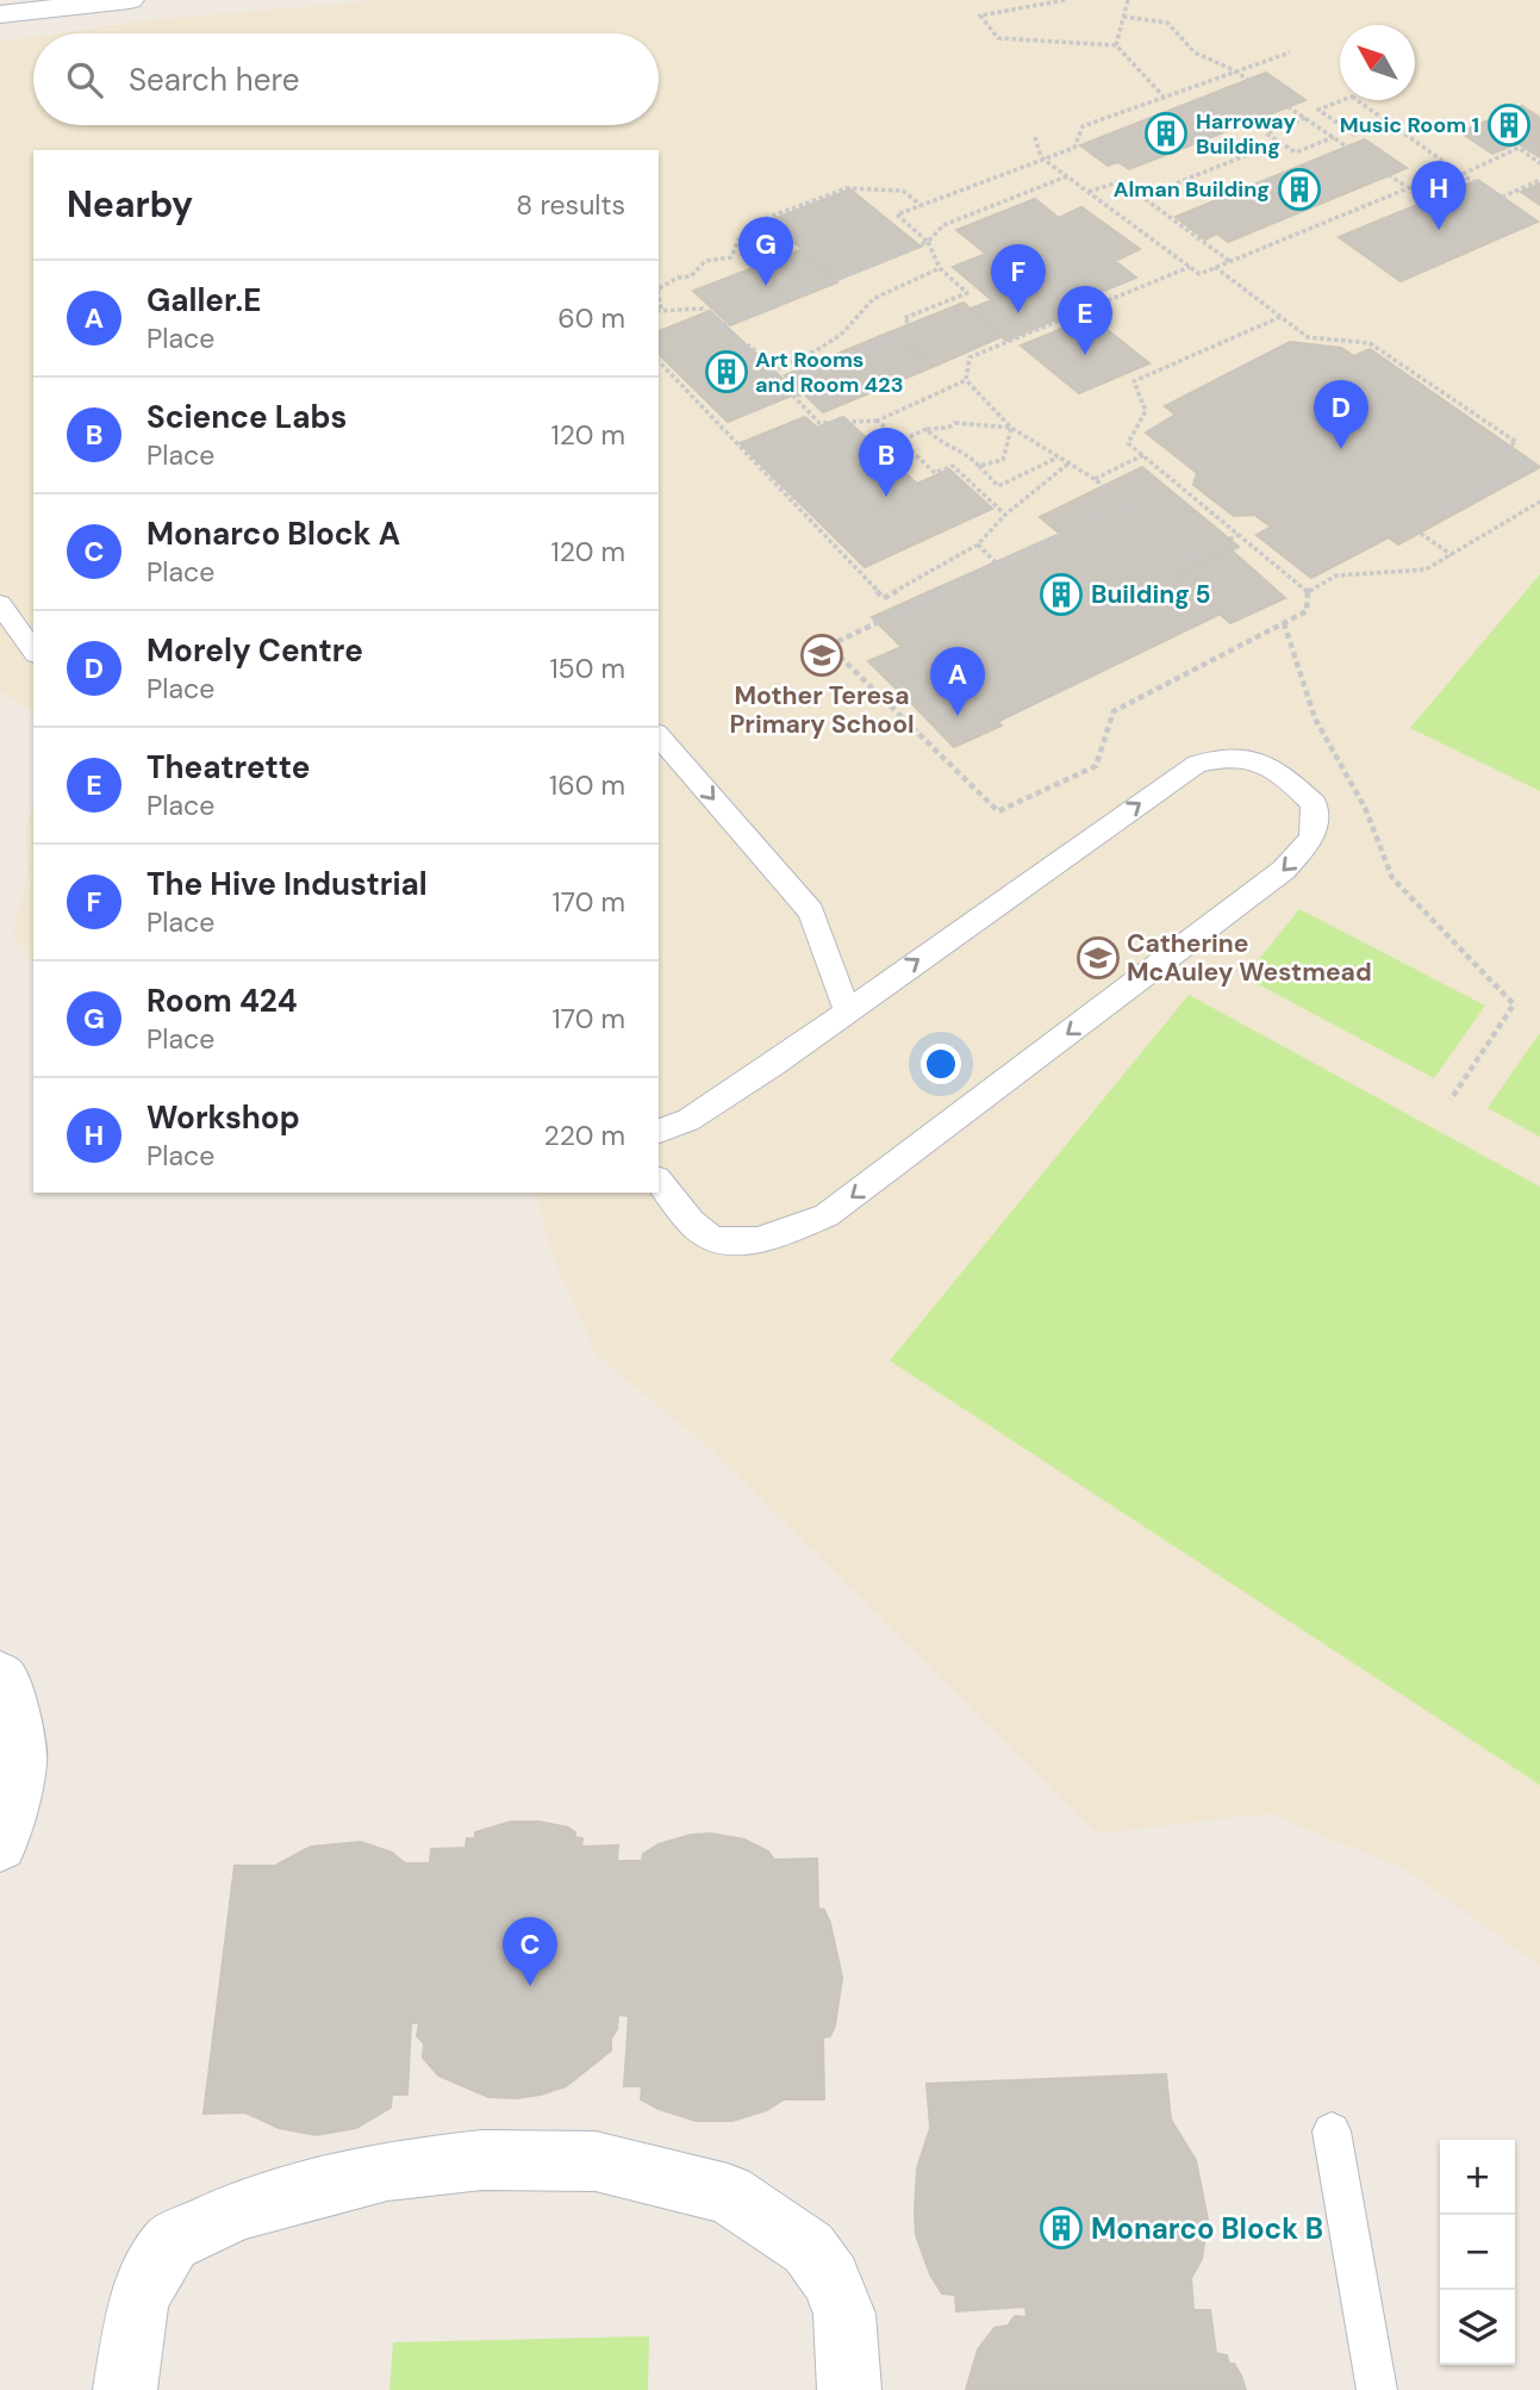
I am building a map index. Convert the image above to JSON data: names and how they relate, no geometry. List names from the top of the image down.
{
  "places": {
    "building": [
      "Music Room 1",
      "Harroway Building",
      "Alman Building",
      "Art Rooms and Room 423",
      "Building 5",
      "Monarco Block B"
    ],
    "school or university": ["Mother Teresa Primary School", "Catherine McAuley Westmead"]
  },
  "north": "top left",
  "page": {
    "search": "Search here",
    "heading": ["Nearby", "8 results"],
    "pins": [
      "H",
      "G",
      "F",
      "E",
      "D",
      "B",
      "A",
      "C"
    ],
    "list": [
      {
        "mark": "A",
        "name": "Galler.E",
        "note": "Place",
        "value": "60 m"
      },
      {
        "mark": "B",
        "name": "Science Labs",
        "note": "Place",
        "value": "120 m"
      },
      {
        "mark": "C",
        "name": "Monarco Block A",
        "note": "Place",
        "value": "120 m"
      },
      {
        "mark": "D",
        "name": "Morely Centre",
        "note": "Place",
        "value": "150 m"
      },
      {
        "mark": "E",
        "name": "Theatrette",
        "note": "Place",
        "value": "160 m"
      },
      {
        "mark": "F",
        "name": "The Hive Industrial",
        "note": "Place",
        "value": "170 m"
      },
      {
        "mark": "G",
        "name": "Room 424",
        "note": "Place",
        "value": "170 m"
      },
      {
        "mark": "H",
        "name": "Workshop",
        "note": "Place",
        "value": "220 m"
      }
    ],
    "map_buttons": ["+", "−"]
  }
}
